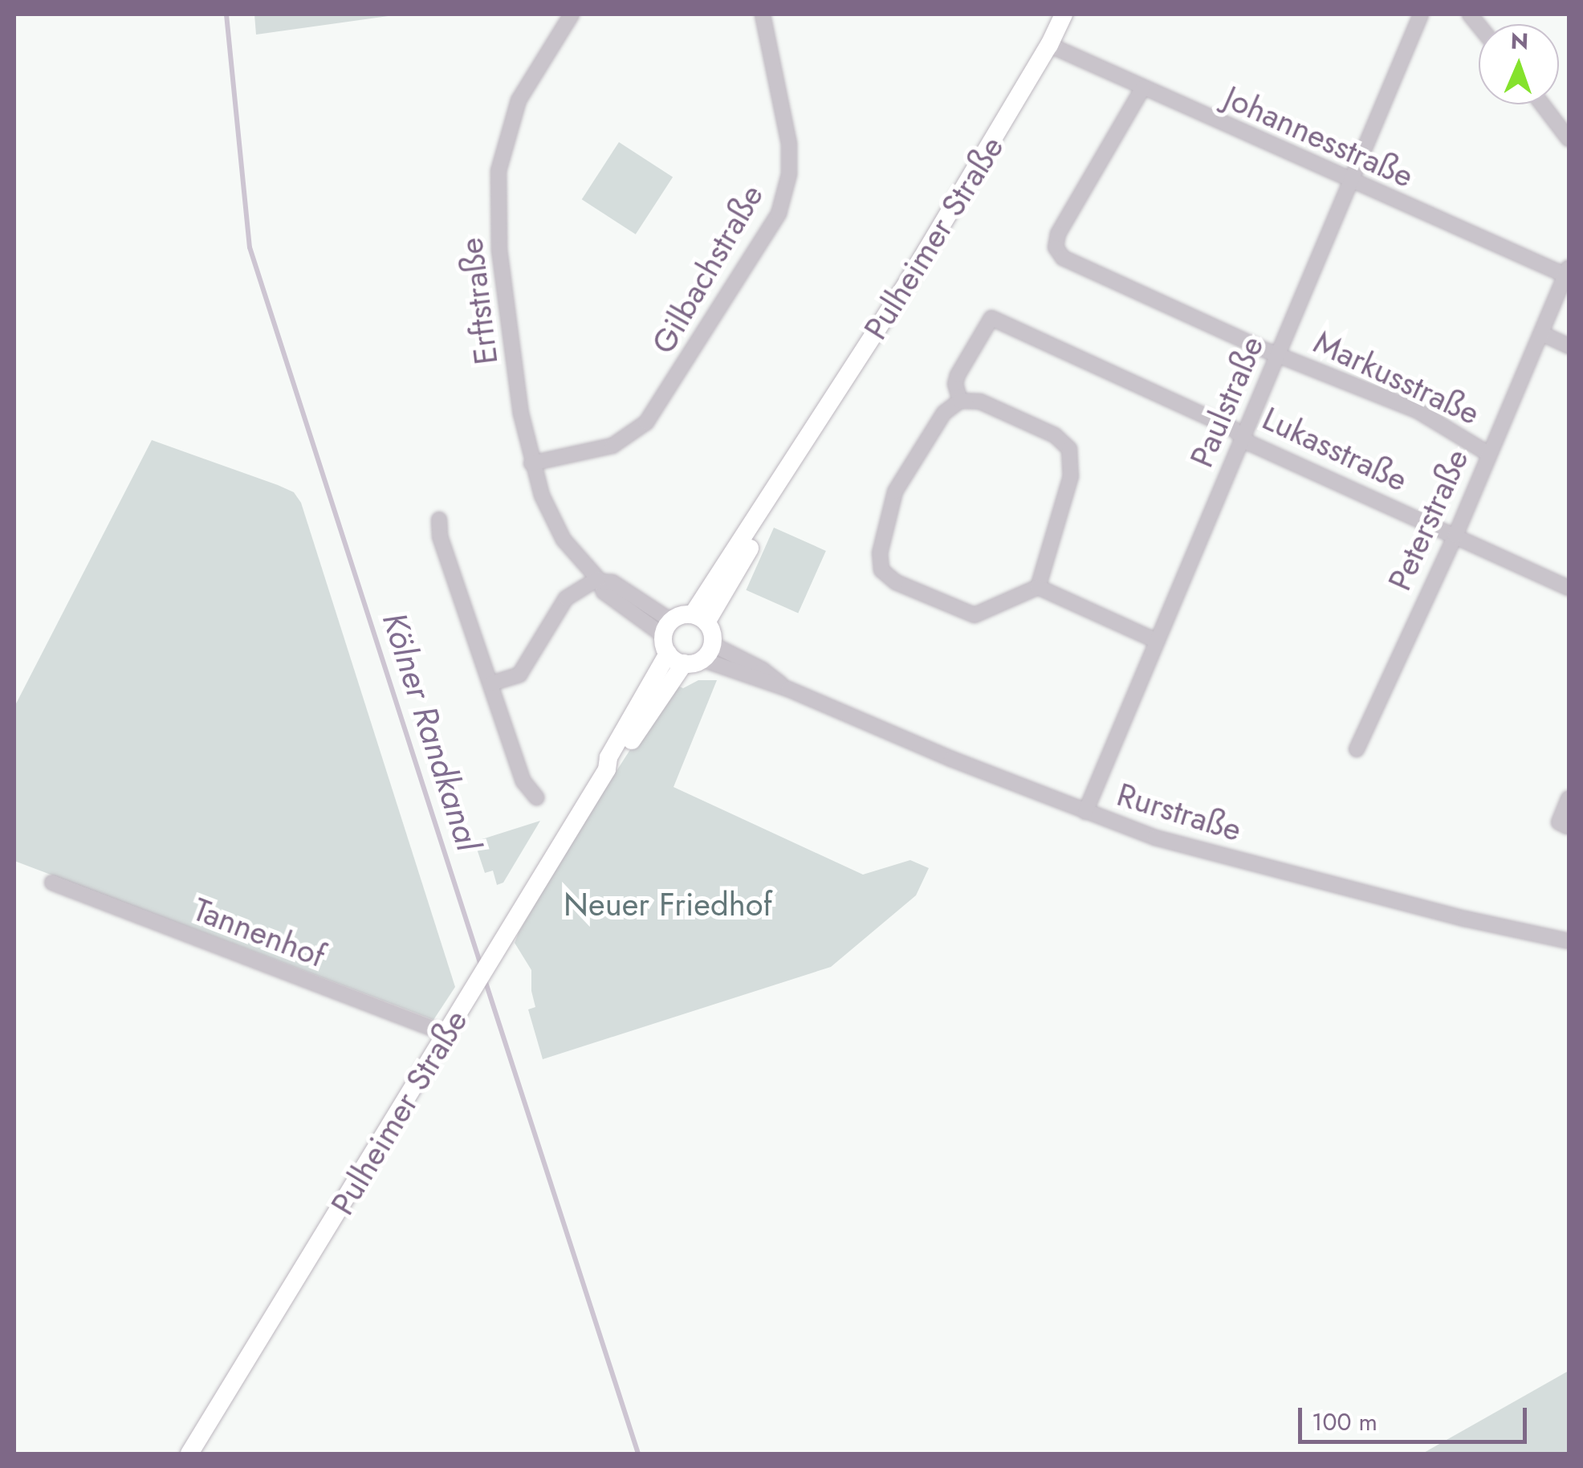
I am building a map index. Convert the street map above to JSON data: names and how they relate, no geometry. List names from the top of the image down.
{
  "streets": {
    "main road": ["Pulheimer Straße"],
    "street": [
      "Johannesstraße",
      "Gilbachstraße",
      "Erftstraße",
      "Markusstraße",
      "Paulstraße",
      "Lukasstraße",
      "Peterstraße",
      "Rurstraße",
      "Tannenhof"
    ]
  },
  "crossings": [
    ["Johannesstraße", "Pulheimer Straße"],
    ["Johannesstraße", "Markusstraße"],
    ["Johannesstraße", "Paulstraße"],
    ["Johannesstraße", "Peterstraße"],
    ["Pulheimer Straße", "Erftstraße"],
    ["Pulheimer Straße", "Rurstraße"],
    ["Pulheimer Straße", "Tannenhof"],
    ["Gilbachstraße", "Erftstraße"],
    ["Erftstraße", "Rurstraße"],
    ["Markusstraße", "Paulstraße"],
    ["Markusstraße", "Peterstraße"],
    ["Paulstraße", "Lukasstraße"],
    ["Paulstraße", "Rurstraße"],
    ["Lukasstraße", "Peterstraße"]
  ],
  "water": ["Kölner Randkanal"],
  "parks": ["Neuer Friedhof"],
  "scale_bar": "100 m",
  "north": "top"
}
